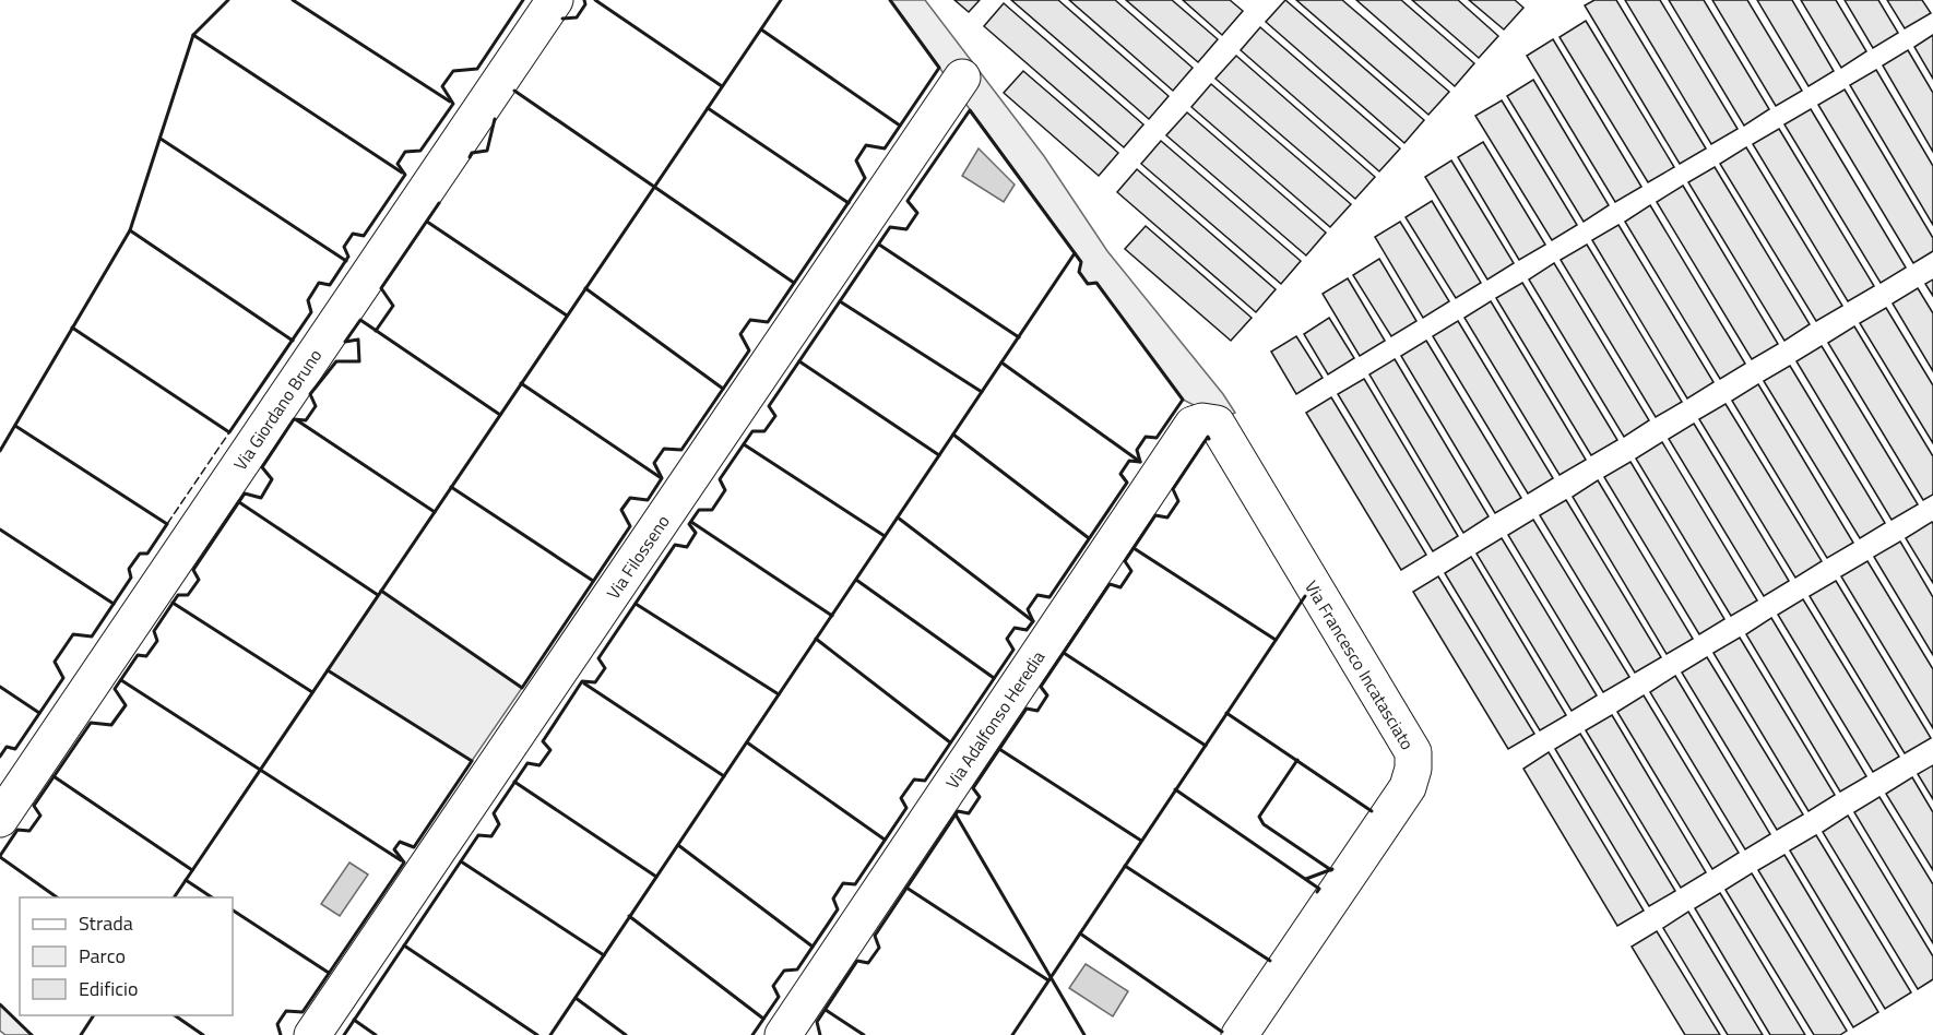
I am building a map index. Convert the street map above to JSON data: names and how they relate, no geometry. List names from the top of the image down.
{
  "streets": {
    "street": [
      "Via Giordano Bruno",
      "Via Filosseno",
      "Via Francesco Incatasciato",
      "Via Adalfonso Heredia"
    ]
  },
  "crossings": [
    ["Via Francesco Incatasciato", "Via Adalfonso Heredia"]
  ],
  "legend": ["Strada", "Parco", "Edificio"]
}
